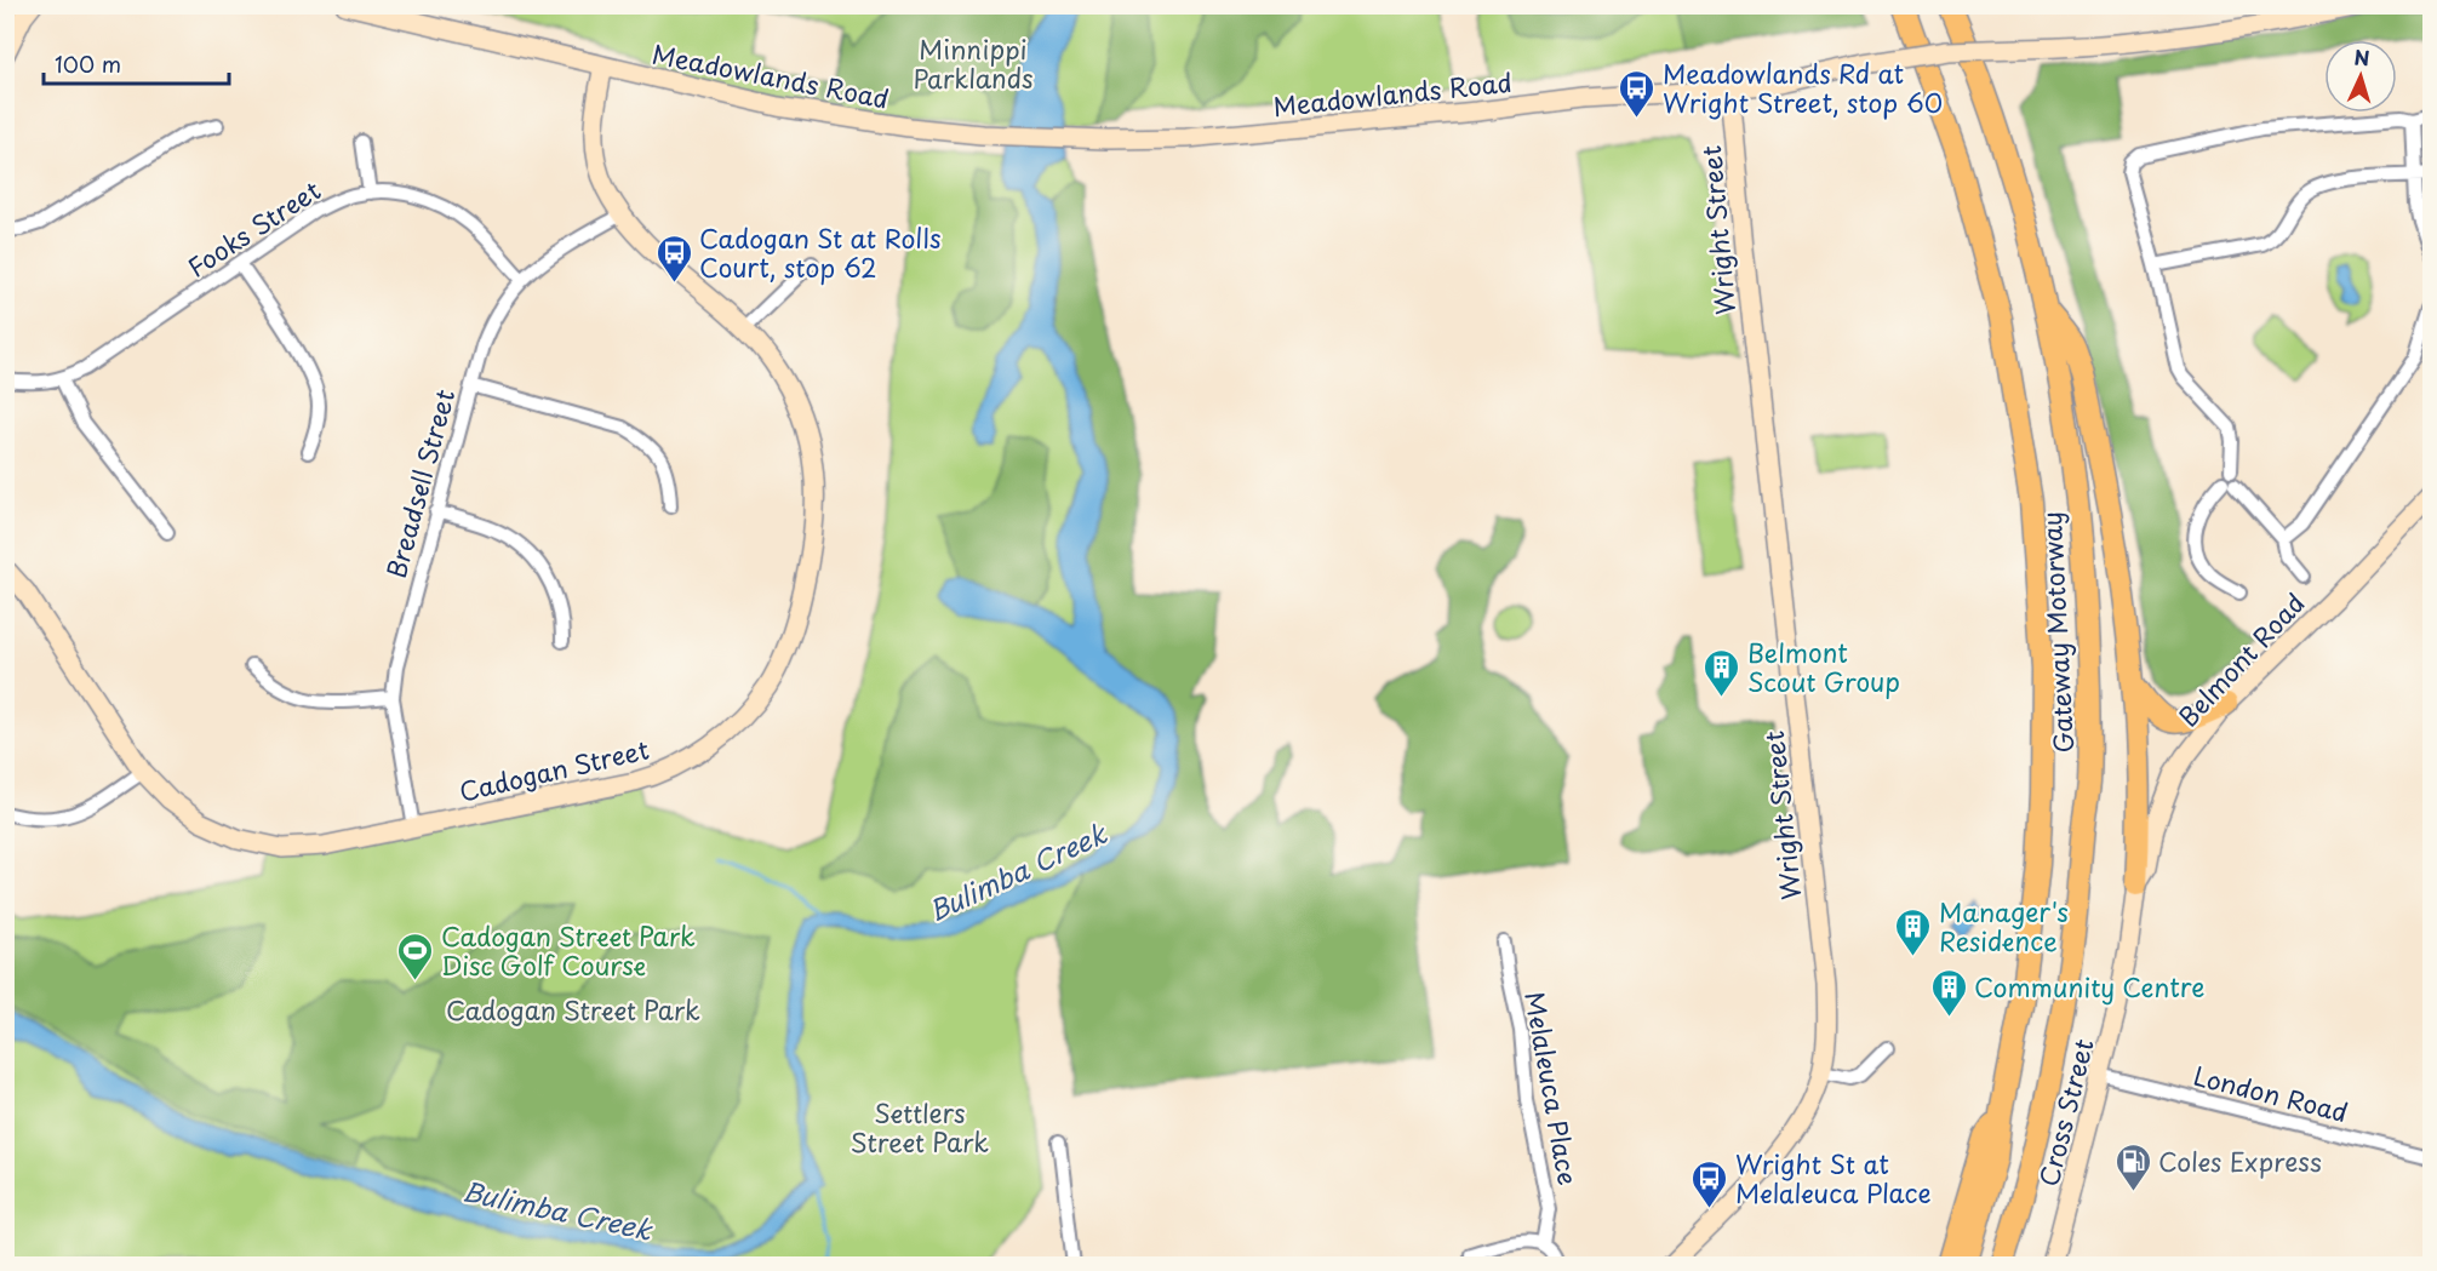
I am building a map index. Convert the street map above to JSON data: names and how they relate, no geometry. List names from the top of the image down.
{
  "streets": {
    "highway": ["Gateway Motorway"],
    "main road": [
      "Meadowlands Road",
      "Wright Street",
      "Belmont Road",
      "Cadogan Street",
      "Cross Street"
    ],
    "street": [
      "Fooks Street",
      "Breadsell Street",
      "Melaleuca Place",
      "London Road"
    ]
  },
  "crossings": [
    ["Meadowlands Road", "Wright Street"],
    ["Meadowlands Road", "Cadogan Street"],
    ["Fooks Street", "Breadsell Street"],
    ["Breadsell Street", "Cadogan Street"],
    ["Belmont Road", "Cross Street"],
    ["London Road", "Cross Street"]
  ],
  "water": ["Bulimba Creek"],
  "parks": ["Minnippi Parklands", "Cadogan Street Park", "Settlers Street Park"],
  "places": {
    "bus stop": ["Meadowlands Rd at Wright Street, stop 60", "Cadogan St at Rolls Court, stop 62", "Wright St at Melaleuca Place"],
    "building": ["Belmont Scout Group", "Manager's Residence", "Community Centre"],
    "sports": ["Cadogan Street Park Disc Golf Course"],
    "fuel station": ["Coles Express"]
  },
  "scale_bar": "100 m",
  "north": "top"
}
